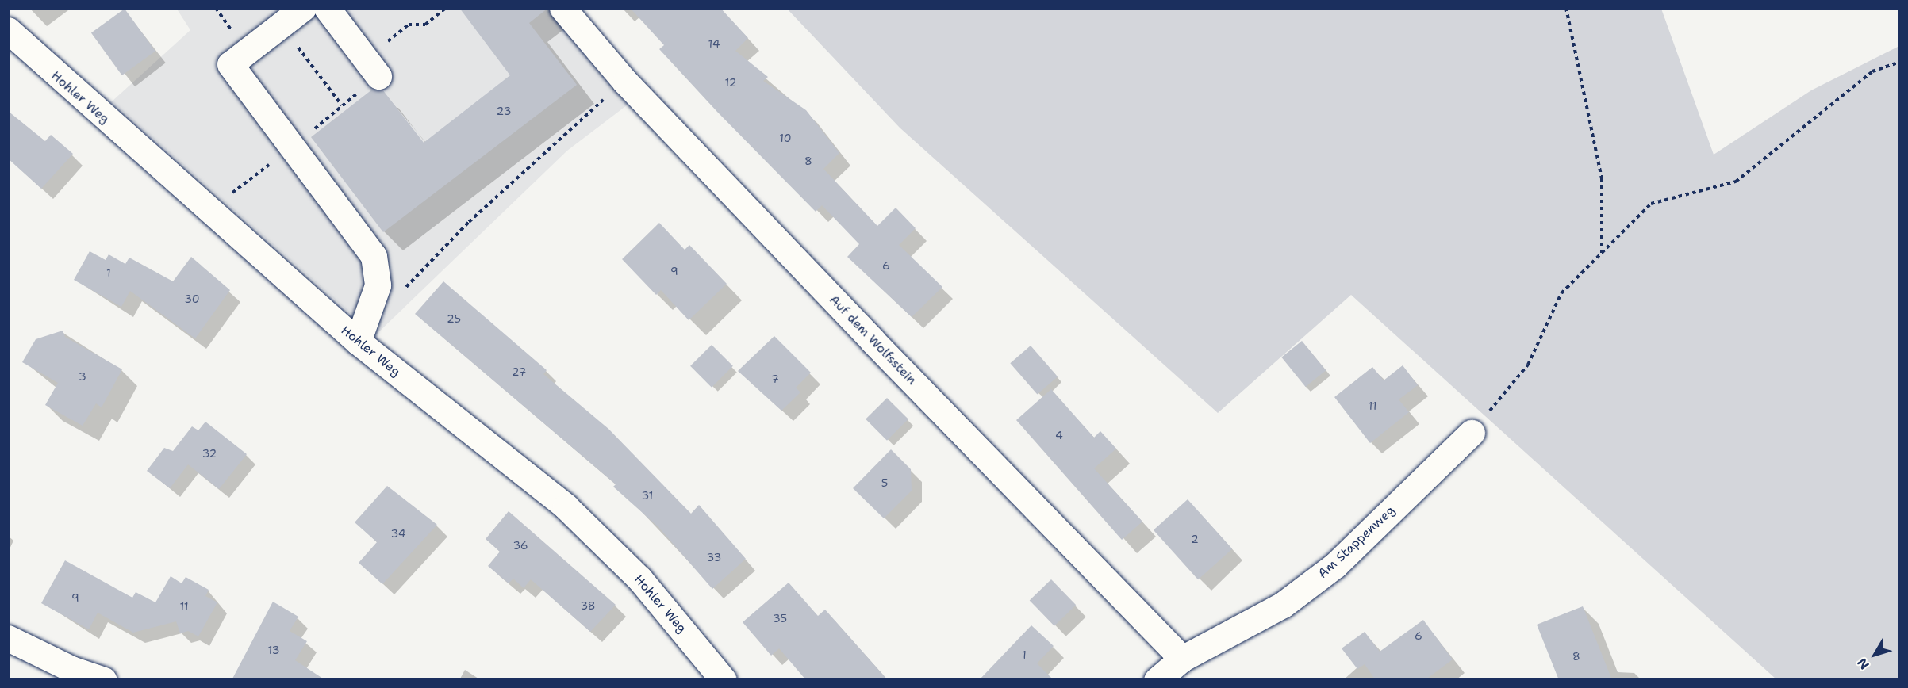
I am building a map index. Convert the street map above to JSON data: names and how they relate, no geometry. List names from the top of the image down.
{
  "streets": {
    "street": ["Hohler Weg", "Auf dem Wolfsstein", "Am Stappenweg"]
  },
  "crossings": [
    ["Auf dem Wolfsstein", "Am Stappenweg"]
  ],
  "house_numbers": [
    "14",
    "12",
    "23",
    "10",
    "8",
    "6",
    "9",
    "1",
    "30",
    "25",
    "27",
    "3",
    "7",
    "11",
    "4",
    "32",
    "5",
    "31",
    "34",
    "2",
    "36",
    "33",
    "9",
    "38",
    "11",
    "35",
    "6",
    "13",
    "1",
    "8"
  ],
  "north": "bottom left"
}
